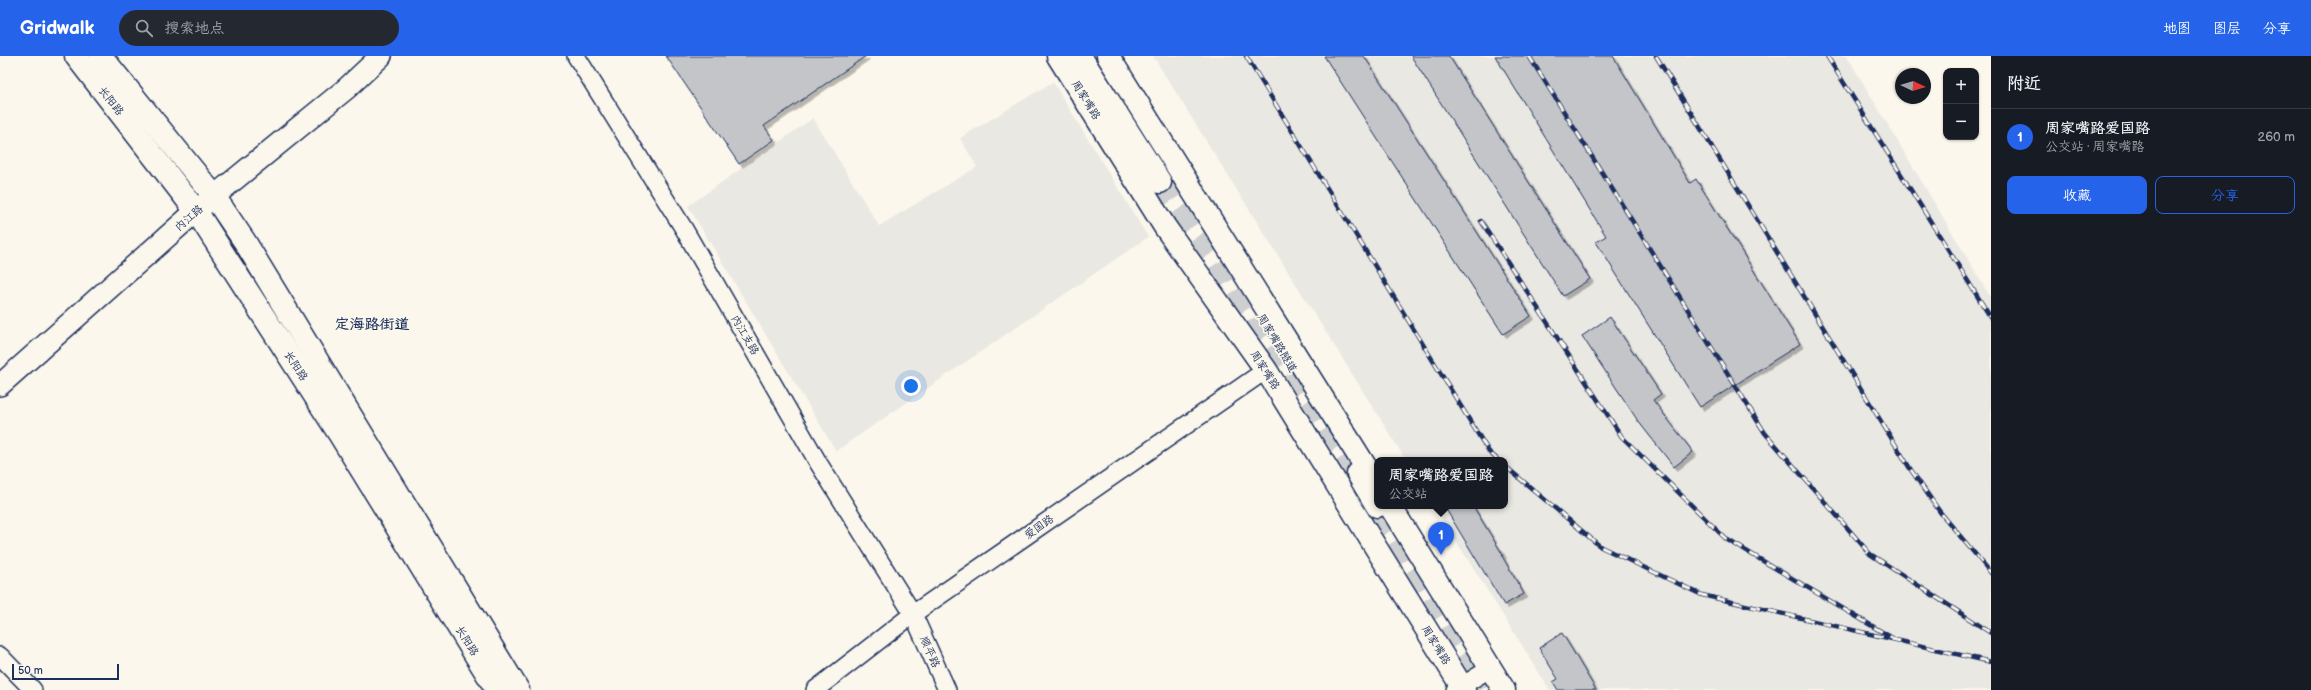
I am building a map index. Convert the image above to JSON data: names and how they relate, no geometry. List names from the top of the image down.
{
  "streets": {
    "main road": ["周家嘴路", "长阳路", "周家嘴路隧道"],
    "street": [
      "内江路",
      "内江支路",
      "爱国路",
      "顺平路"
    ]
  },
  "crossings": [
    ["周家嘴路", "爱国路"],
    ["长阳路", "内江路"],
    ["内江支路", "爱国路"],
    ["内江支路", "顺平路"],
    ["爱国路", "顺平路"]
  ],
  "districts": ["定海路街道"],
  "scale_bar": "50 m",
  "north": "right",
  "page": {
    "header": "Gridwalk",
    "search": "搜索地点",
    "nav": ["地图", "图层", "分享"],
    "heading": "附近",
    "map_buttons": ["+", "−"],
    "list": [
      {
        "mark": "1",
        "name": "周家嘴路爱国路",
        "note": "公交站 · 周家嘴路",
        "value": "260 m"
      }
    ],
    "buttons": ["收藏", "分享"],
    "popup": ["周家嘴路爱国路", "公交站"],
    "pins": "1",
    "scale": "50 m"
  }
}
